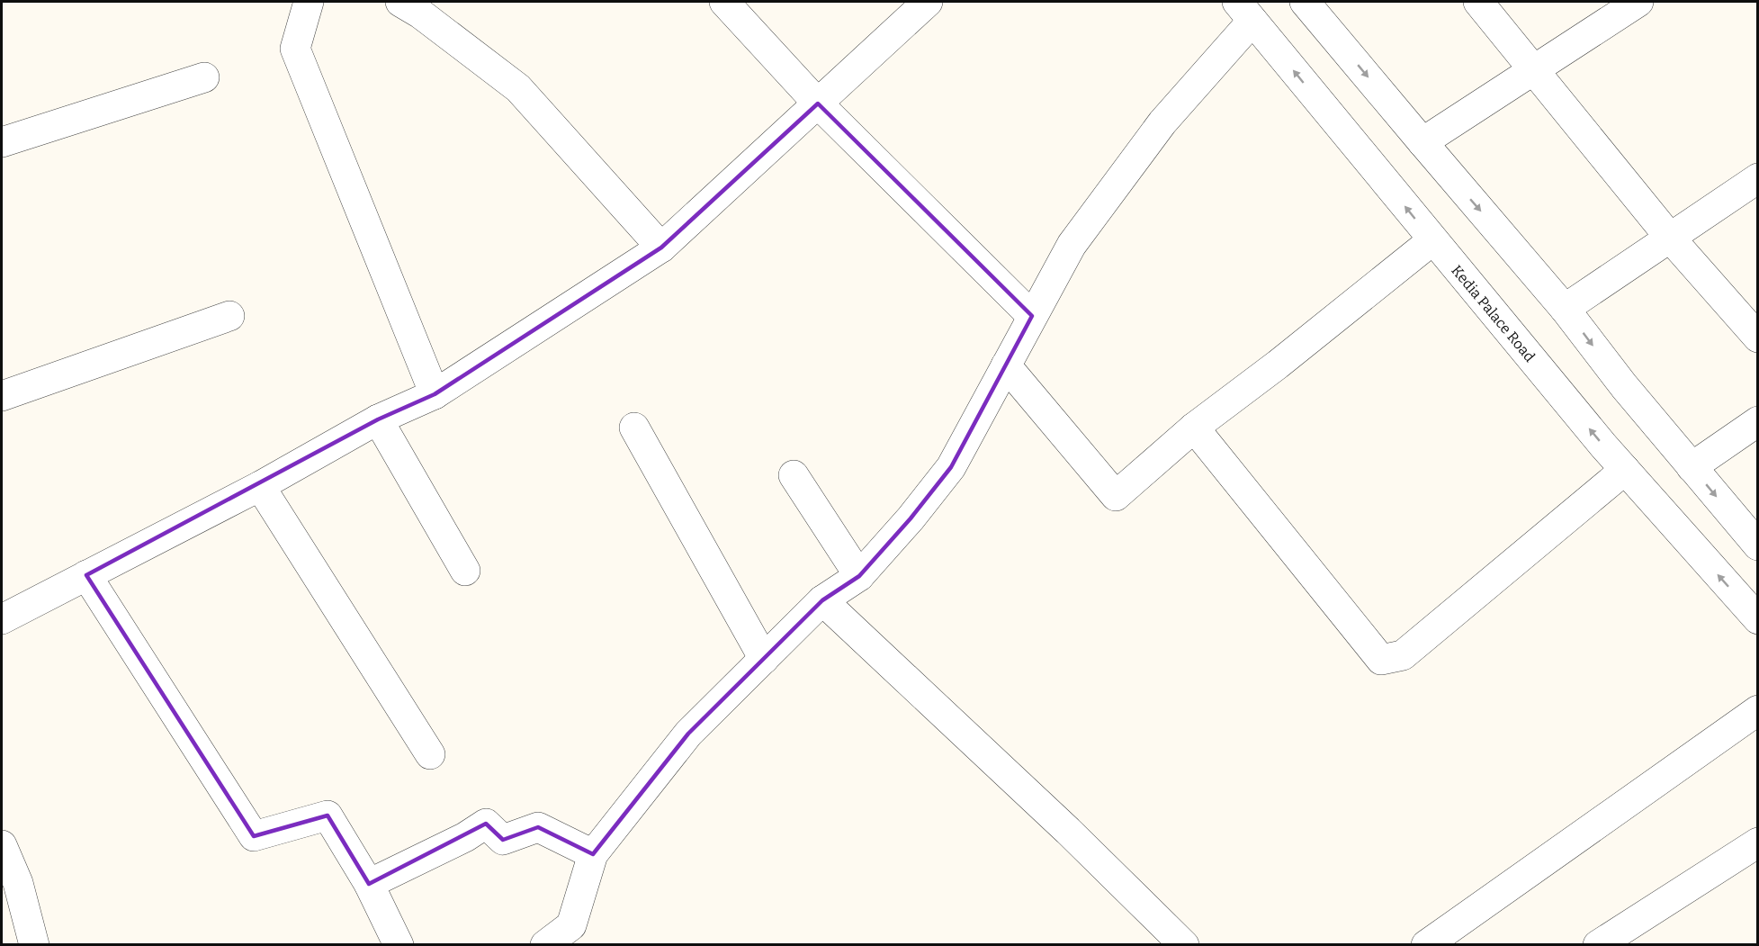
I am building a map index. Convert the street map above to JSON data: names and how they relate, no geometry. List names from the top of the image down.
{
  "streets": {
    "street": ["Kedia Palace Road"]
  }
}
